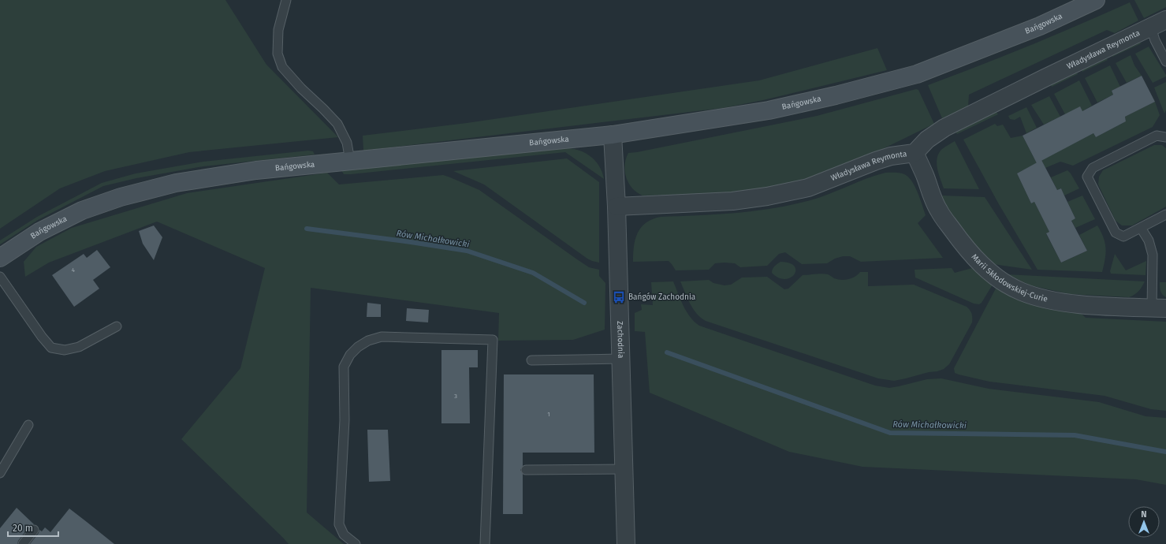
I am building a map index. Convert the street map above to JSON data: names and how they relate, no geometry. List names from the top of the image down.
{
  "streets": {
    "street": [
      "Bańgowska",
      "Władysława Reymonta",
      "Marii Skłodowskiej-Curie",
      "Zachodnia"
    ]
  },
  "crossings": [
    ["Bańgowska", "Zachodnia"],
    ["Władysława Reymonta", "Marii Skłodowskiej-Curie"],
    ["Władysława Reymonta", "Zachodnia"]
  ],
  "water": ["Rów Michałkowicki"],
  "places": {
    "bus stop": ["Bańgów Zachodnia"]
  },
  "house_numbers": ["4", "3", "1"],
  "scale_bar": "20 m",
  "north": "top"
}
